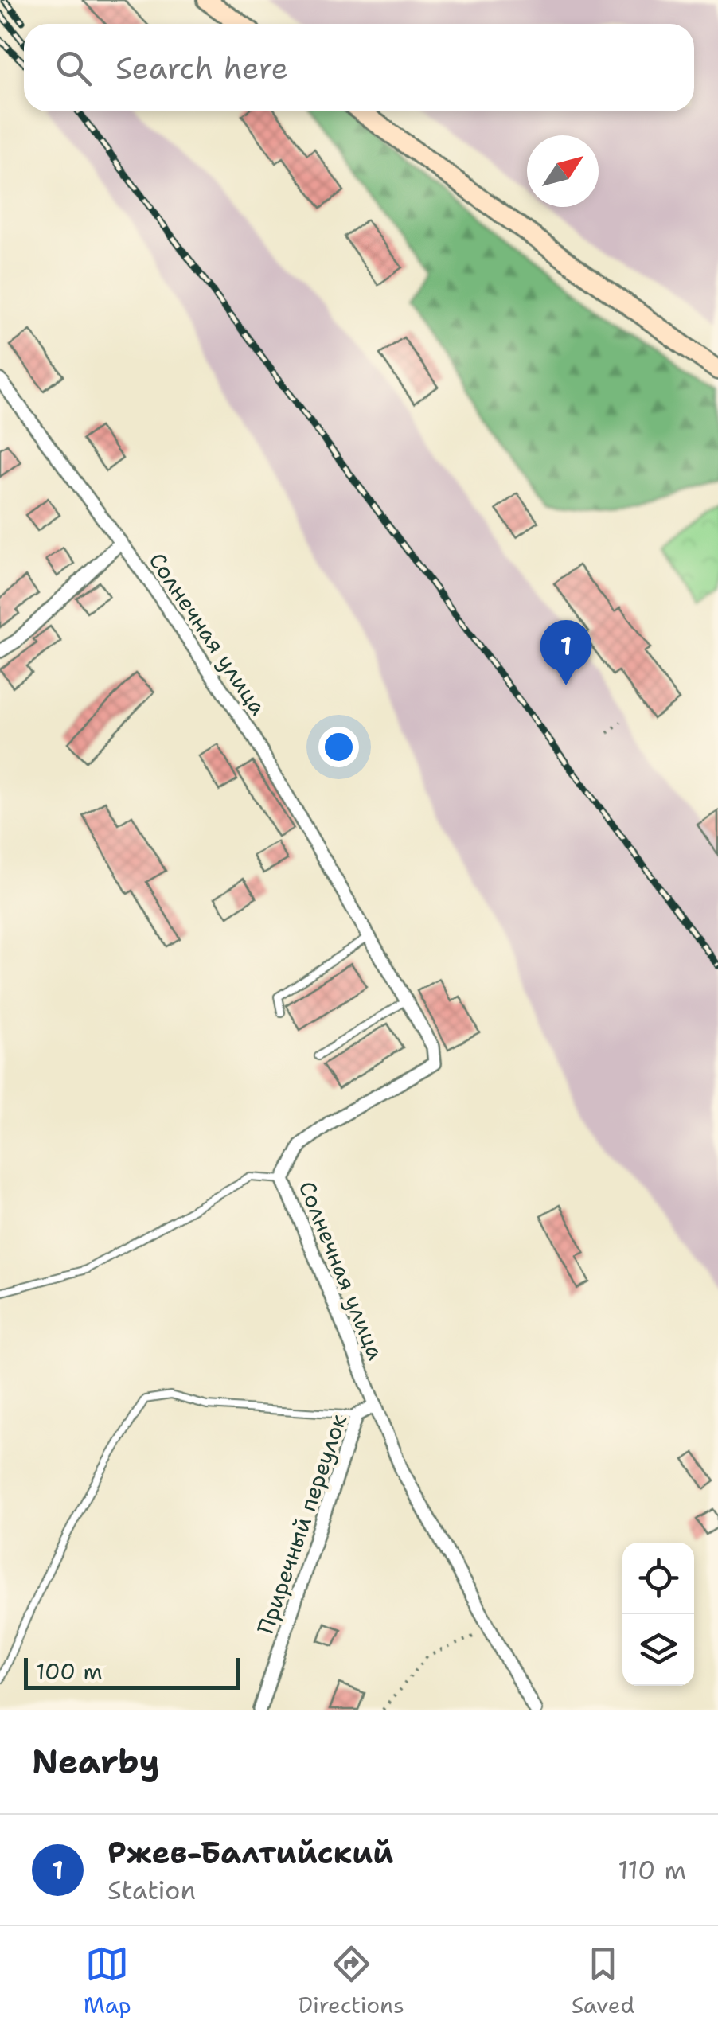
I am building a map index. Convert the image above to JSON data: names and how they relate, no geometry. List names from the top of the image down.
{
  "streets": {
    "street": ["Солнечная улица", "Приречный переулок"]
  },
  "crossings": [
    ["Солнечная улица", "Приречный переулок"]
  ],
  "scale_bar": "100 m",
  "north": "top right",
  "page": {
    "search": "Search here",
    "pins": "1",
    "scale": "100 m",
    "heading": "Nearby",
    "list": [
      {
        "mark": "1",
        "name": "Ржев-Балтийский",
        "note": "Station",
        "value": "110 m"
      }
    ],
    "nav": ["Map", "Directions", "Saved"]
  }
}
